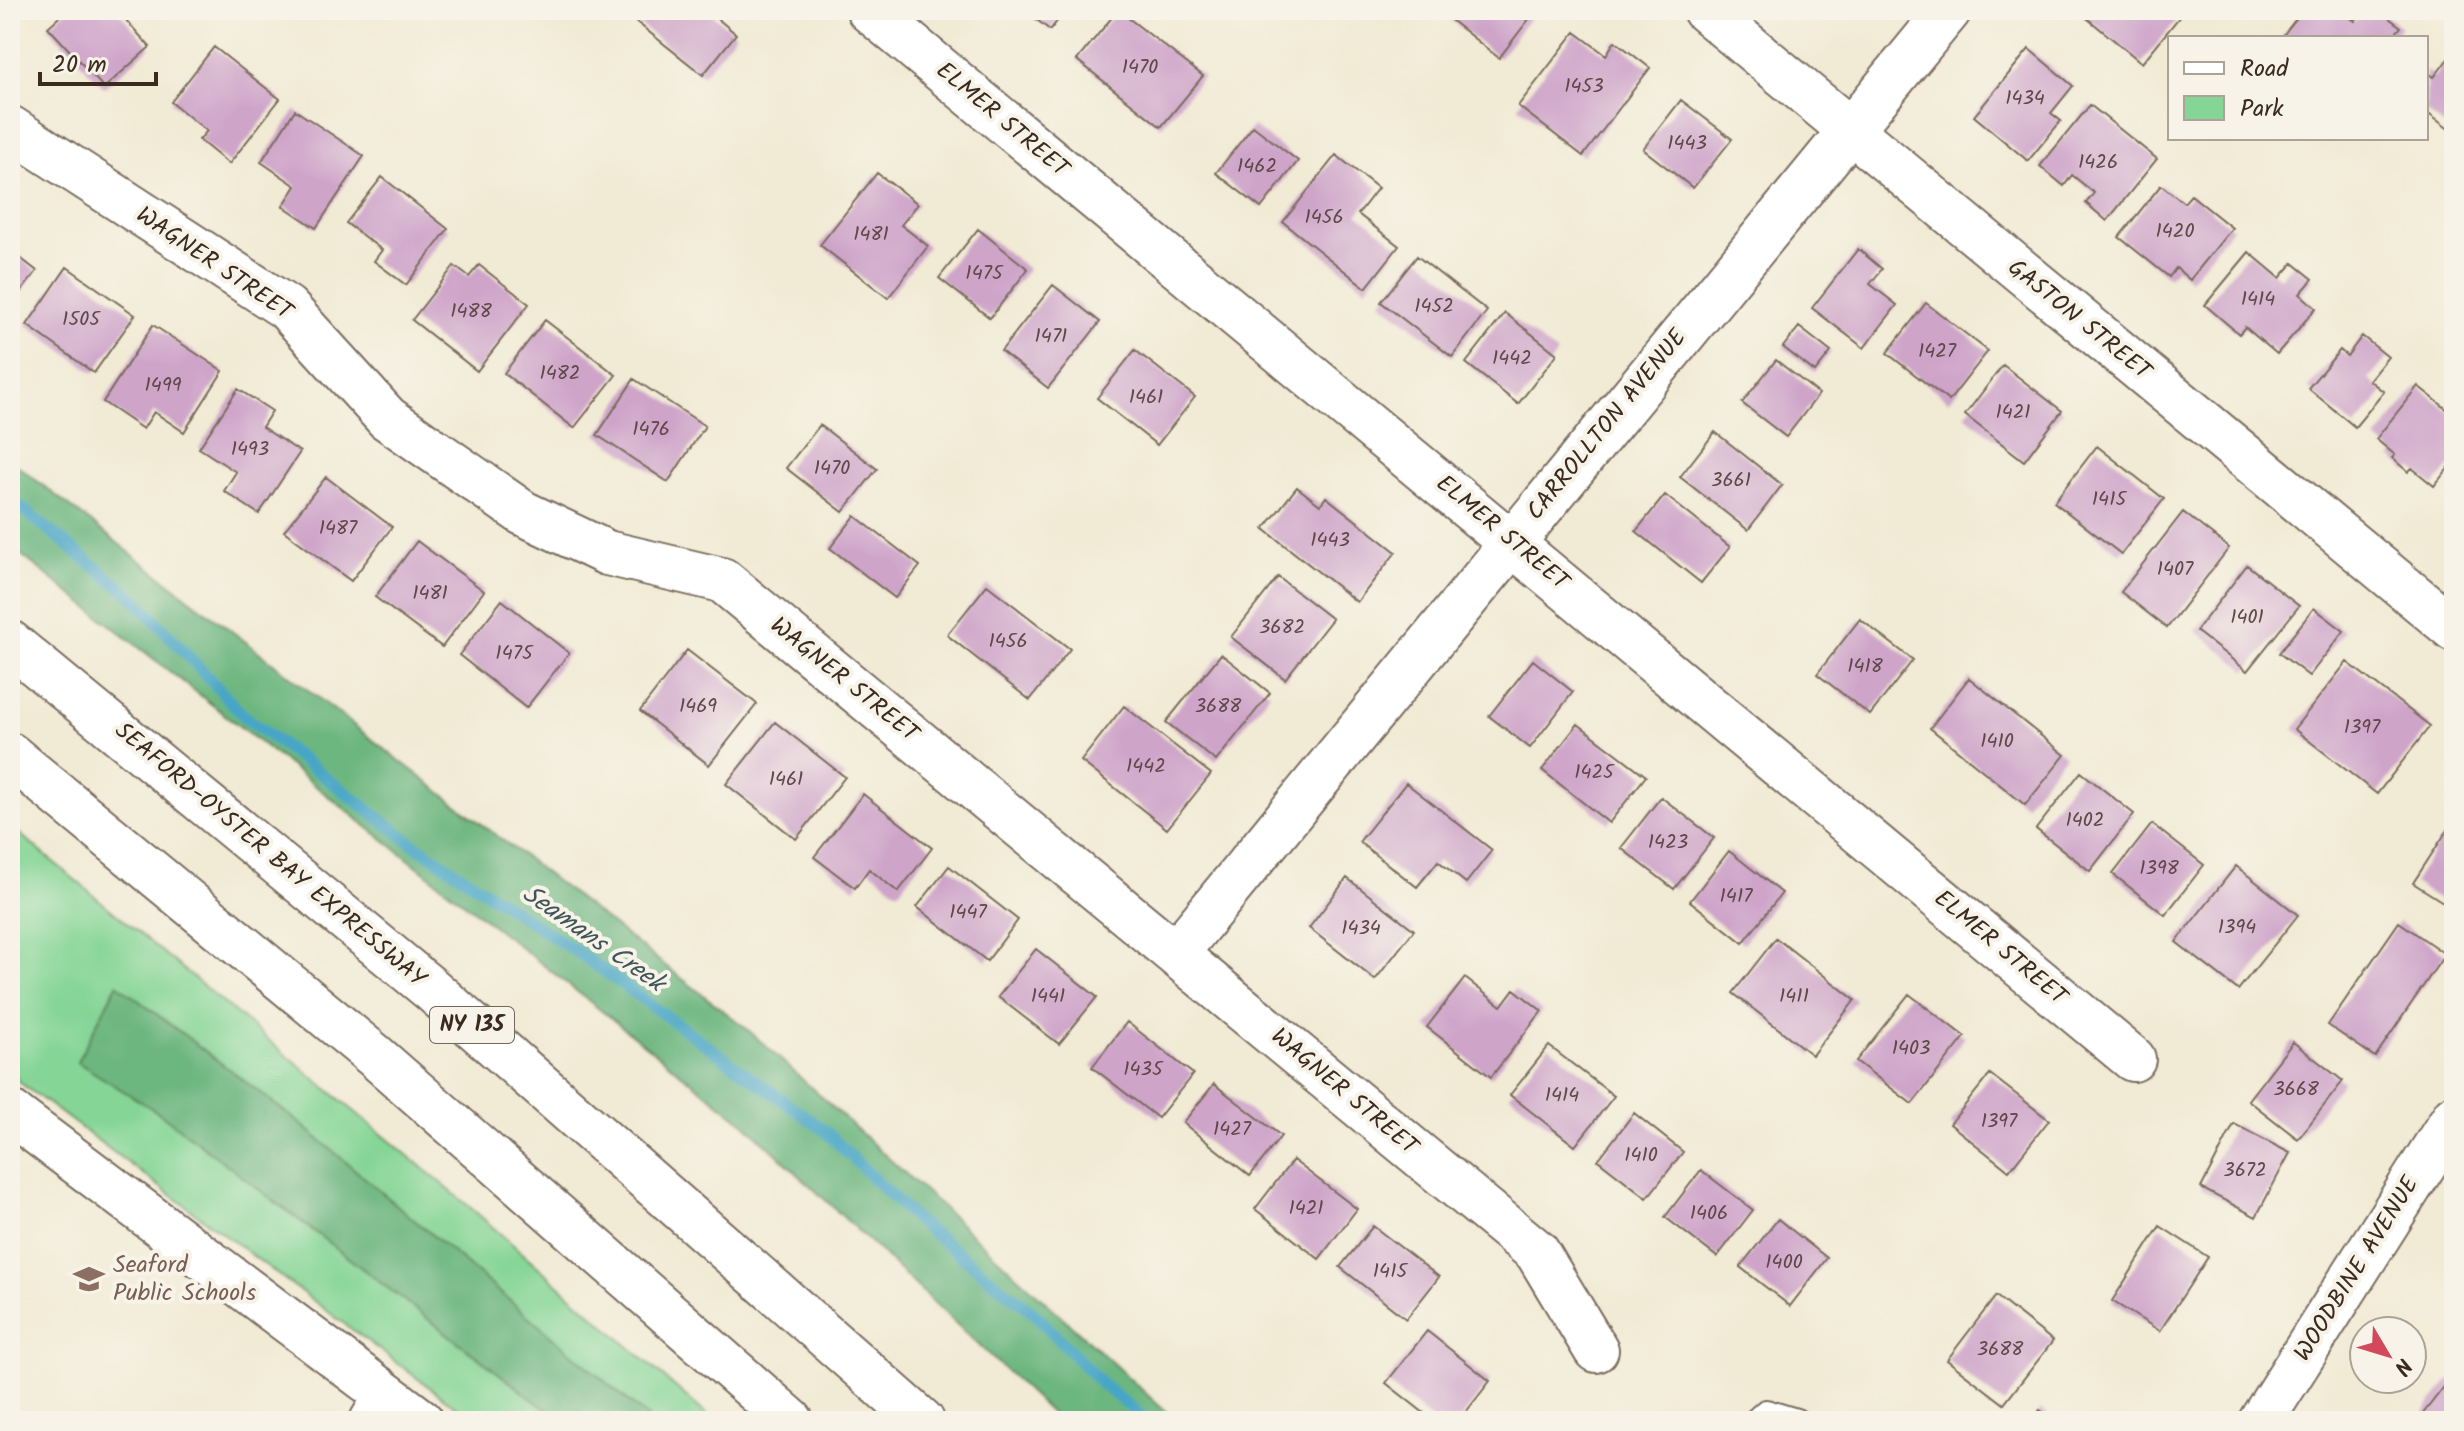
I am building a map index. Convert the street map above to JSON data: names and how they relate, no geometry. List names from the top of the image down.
{
  "streets": {
    "main road": [
      "ELMER STREET",
      "WAGNER STREET",
      "GASTON STREET",
      "CARROLLTON AVENUE",
      "SEAFORD-OYSTER BAY EXPRESSWAY",
      "NY 135",
      "WOODBINE AVENUE"
    ]
  },
  "crossings": [
    ["ELMER STREET", "CARROLLTON AVENUE"],
    ["WAGNER STREET", "CARROLLTON AVENUE"],
    ["GASTON STREET", "CARROLLTON AVENUE"]
  ],
  "water": ["Seamans Creek"],
  "places": {
    "school or university": ["Seaford Public Schools"]
  },
  "house_numbers": [
    "1470",
    "1453",
    "1434",
    "1443",
    "1426",
    "1462",
    "1456",
    "1420",
    "1481",
    "1475",
    "1414",
    "1452",
    "1488",
    "1505",
    "1471",
    "1427",
    "1442",
    "1482",
    "1499",
    "1461",
    "1421",
    "1476",
    "1493",
    "1470",
    "3661",
    "1415",
    "1487",
    "1443",
    "1407",
    "1481",
    "1401",
    "3682",
    "1456",
    "1475",
    "1418",
    "1469",
    "3688",
    "1397",
    "1410",
    "1442",
    "1425",
    "1461",
    "1402",
    "1423",
    "1398",
    "1417",
    "1447",
    "1394",
    "1434",
    "1441",
    "1411",
    "1403",
    "1435",
    "3668",
    "1414",
    "1397",
    "1427",
    "1410",
    "3672",
    "1421",
    "1406",
    "1400",
    "1415",
    "3688"
  ],
  "legend": ["Road", "Park"],
  "scale_bar": "20 m",
  "north": "bottom right"
}
